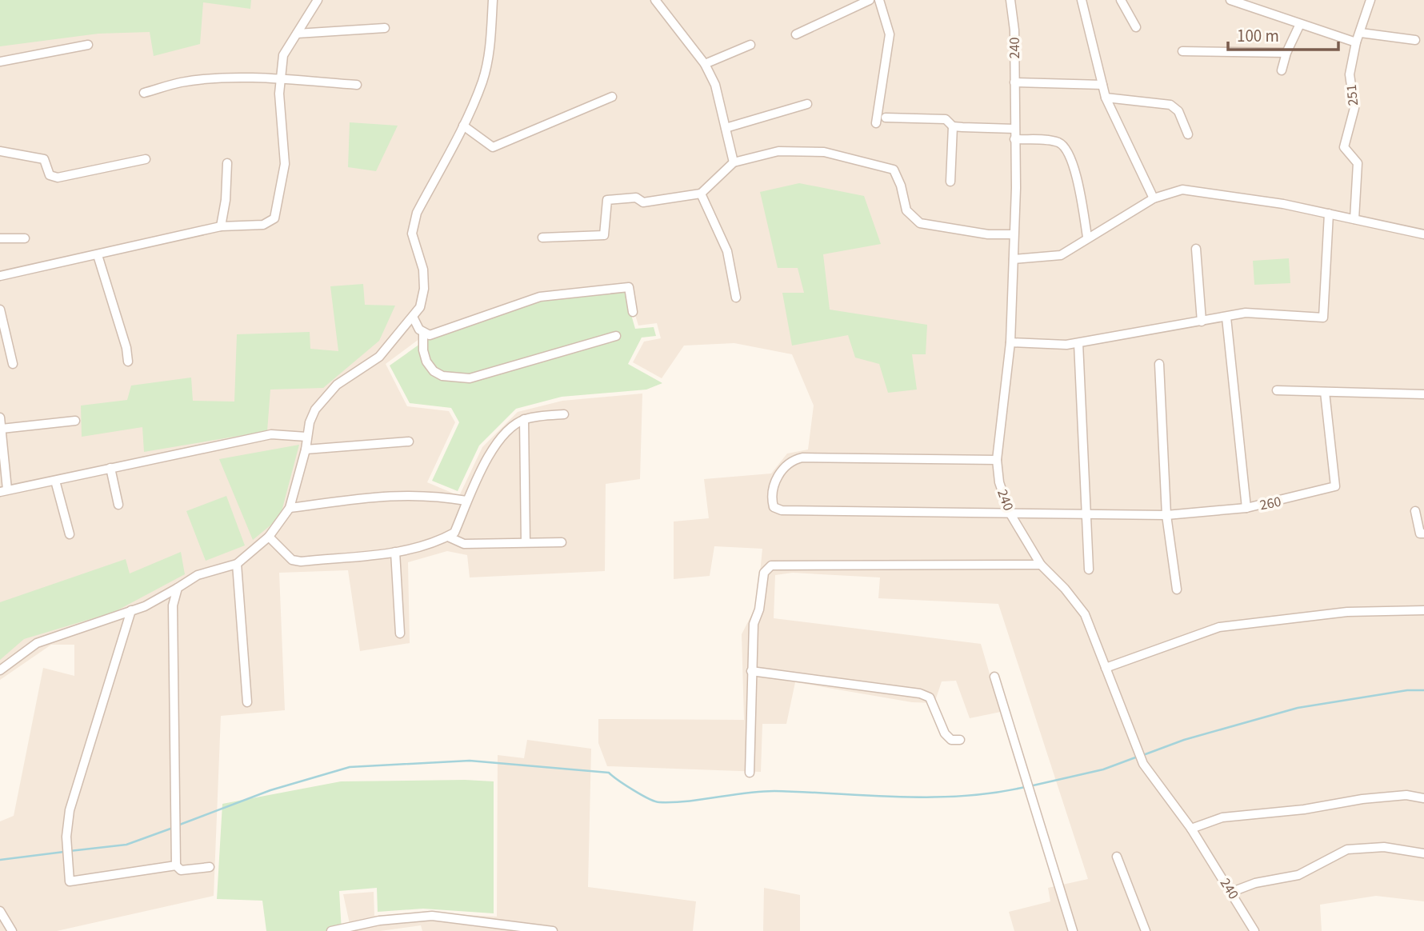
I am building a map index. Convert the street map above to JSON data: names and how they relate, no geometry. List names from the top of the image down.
{
  "streets": {
    "street": ["240", "251", "260"]
  },
  "crossings": [
    ["240", "260"]
  ],
  "scale_bar": "100 m"
}
